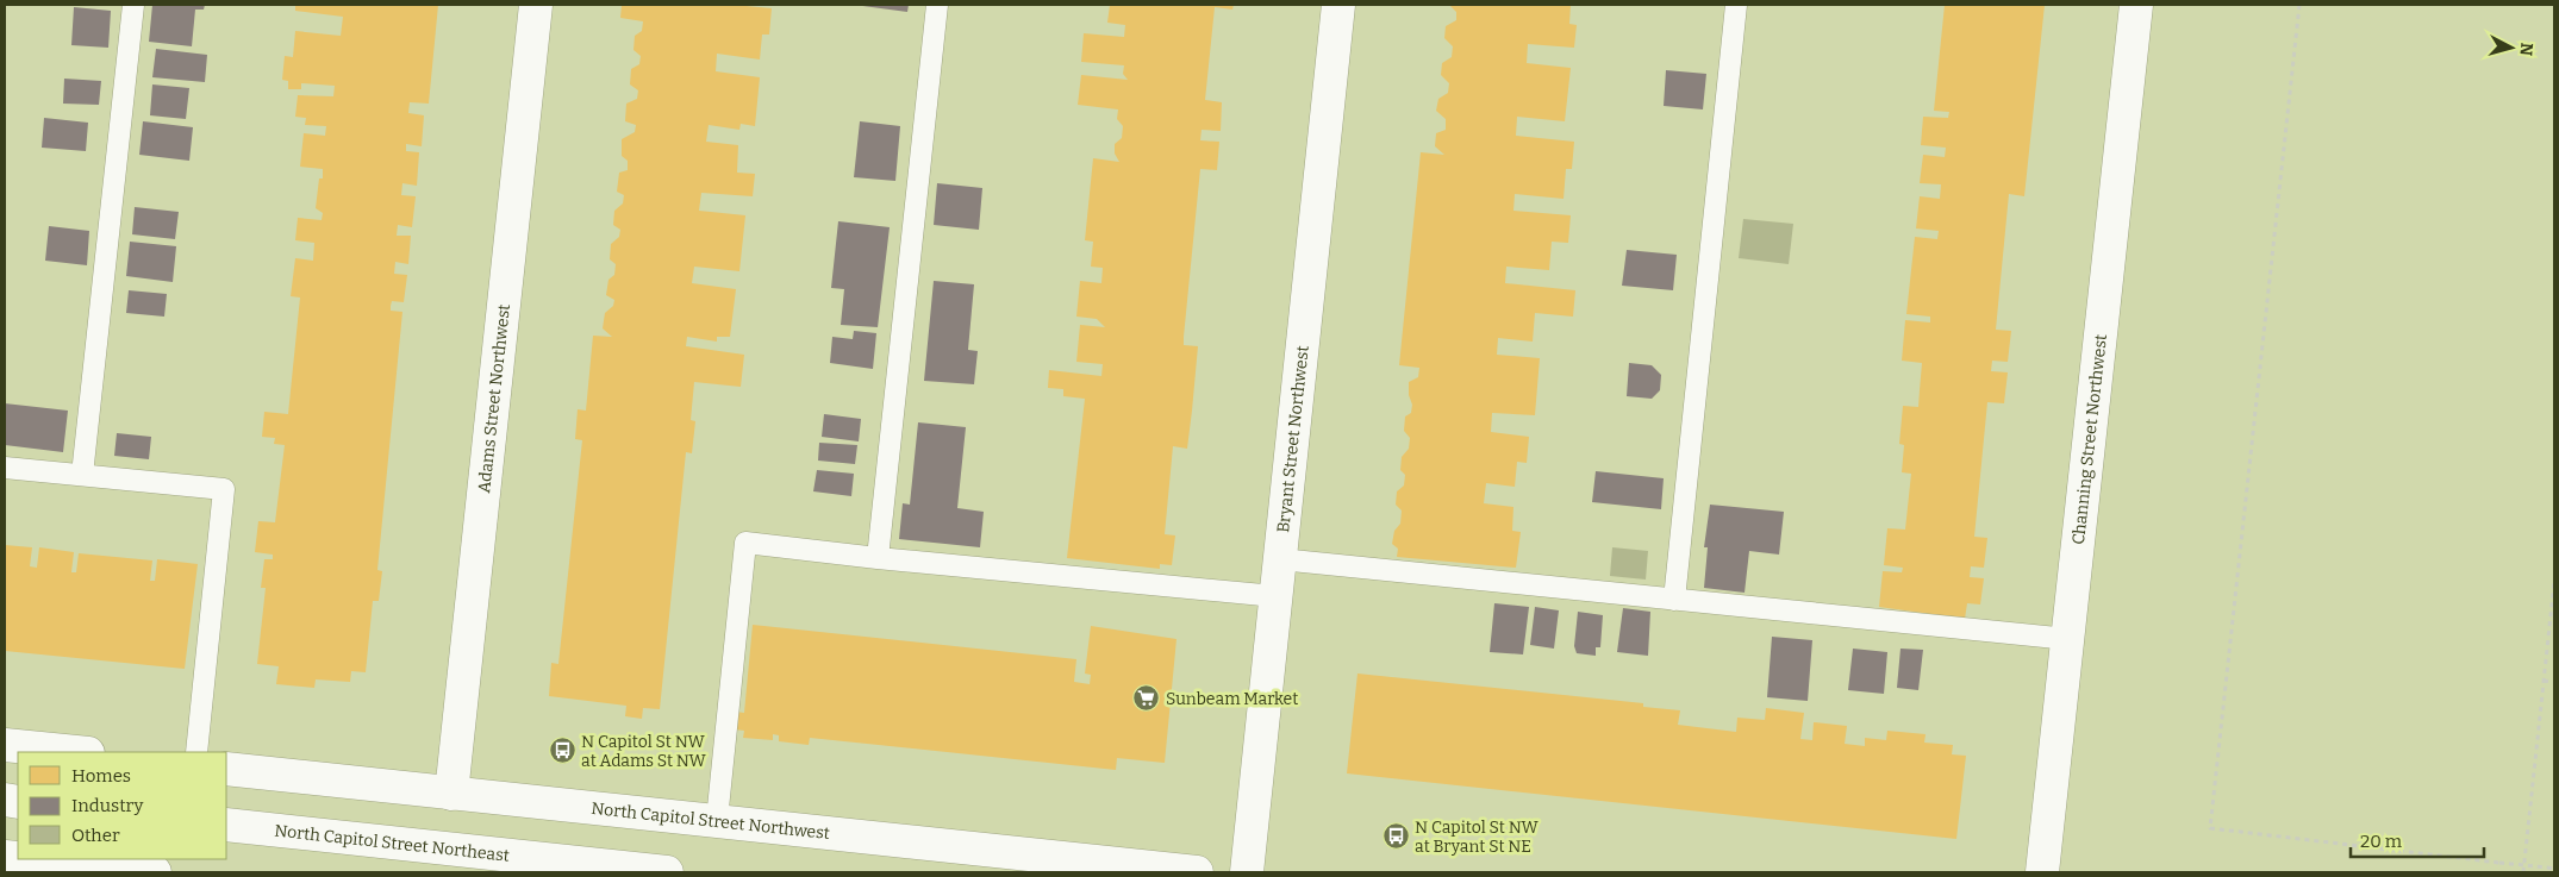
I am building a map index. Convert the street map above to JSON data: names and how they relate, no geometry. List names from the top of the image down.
{
  "streets": {
    "street": [
      "Adams Street Northwest",
      "Bryant Street Northwest",
      "Channing Street Northwest",
      "North Capitol Street Northwest",
      "North Capitol Street Northeast"
    ]
  },
  "crossings": [
    ["Adams Street Northwest", "North Capitol Street Northwest"]
  ],
  "places": {
    "supermarket": ["Sunbeam Market"],
    "bus stop": ["N Capitol St NW at Adams St NW", "N Capitol St NW at Bryant St NE"]
  },
  "legend": ["Homes", "Industry", "Other"],
  "scale_bar": "20 m",
  "north": "right"
}
